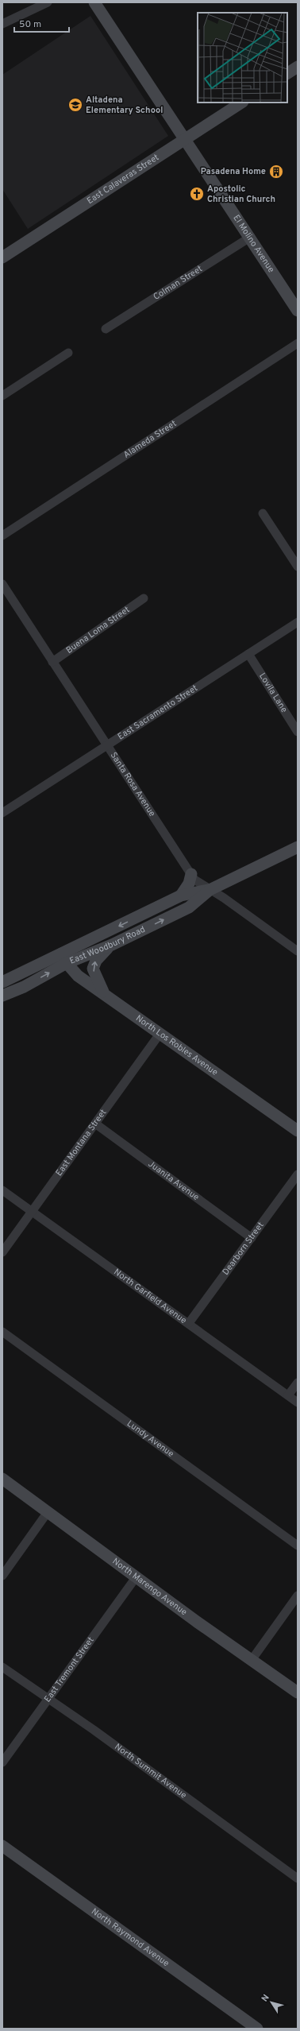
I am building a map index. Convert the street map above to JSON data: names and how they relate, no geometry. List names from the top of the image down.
{
  "streets": {
    "street": [
      "East Calaveras Street",
      "El Molino Avenue",
      "Colman Street",
      "Alameda Street",
      "Buena Loma Street",
      "Lovila Lane",
      "East Sacramento Street",
      "Santa Rosa Avenue",
      "East Woodbury Road",
      "North Los Robles Avenue",
      "East Montana Street",
      "Juanita Avenue",
      "Dearborn Street",
      "North Garfield Avenue",
      "Lundy Avenue",
      "North Marengo Avenue",
      "East Tremont Street",
      "North Summit Avenue",
      "North Raymond Avenue"
    ]
  },
  "crossings": [
    ["East Calaveras Street", "El Molino Avenue"],
    ["El Molino Avenue", "Colman Street"],
    ["Buena Loma Street", "Santa Rosa Avenue"],
    ["Lovila Lane", "East Sacramento Street"],
    ["East Sacramento Street", "Santa Rosa Avenue"],
    ["Santa Rosa Avenue", "East Woodbury Road"],
    ["East Woodbury Road", "North Los Robles Avenue"],
    ["North Los Robles Avenue", "East Montana Street"],
    ["East Montana Street", "Juanita Avenue"],
    ["East Montana Street", "North Garfield Avenue"],
    ["Juanita Avenue", "Dearborn Street"],
    ["Dearborn Street", "North Garfield Avenue"],
    ["North Marengo Avenue", "East Tremont Street"],
    ["East Tremont Street", "North Summit Avenue"]
  ],
  "places": {
    "school or university": ["Altadena Elementary School"],
    "building": ["Pasadena Home"],
    "church": ["Apostolic Christian Church"]
  },
  "scale_bar": "50 m",
  "north": "top left"
}
